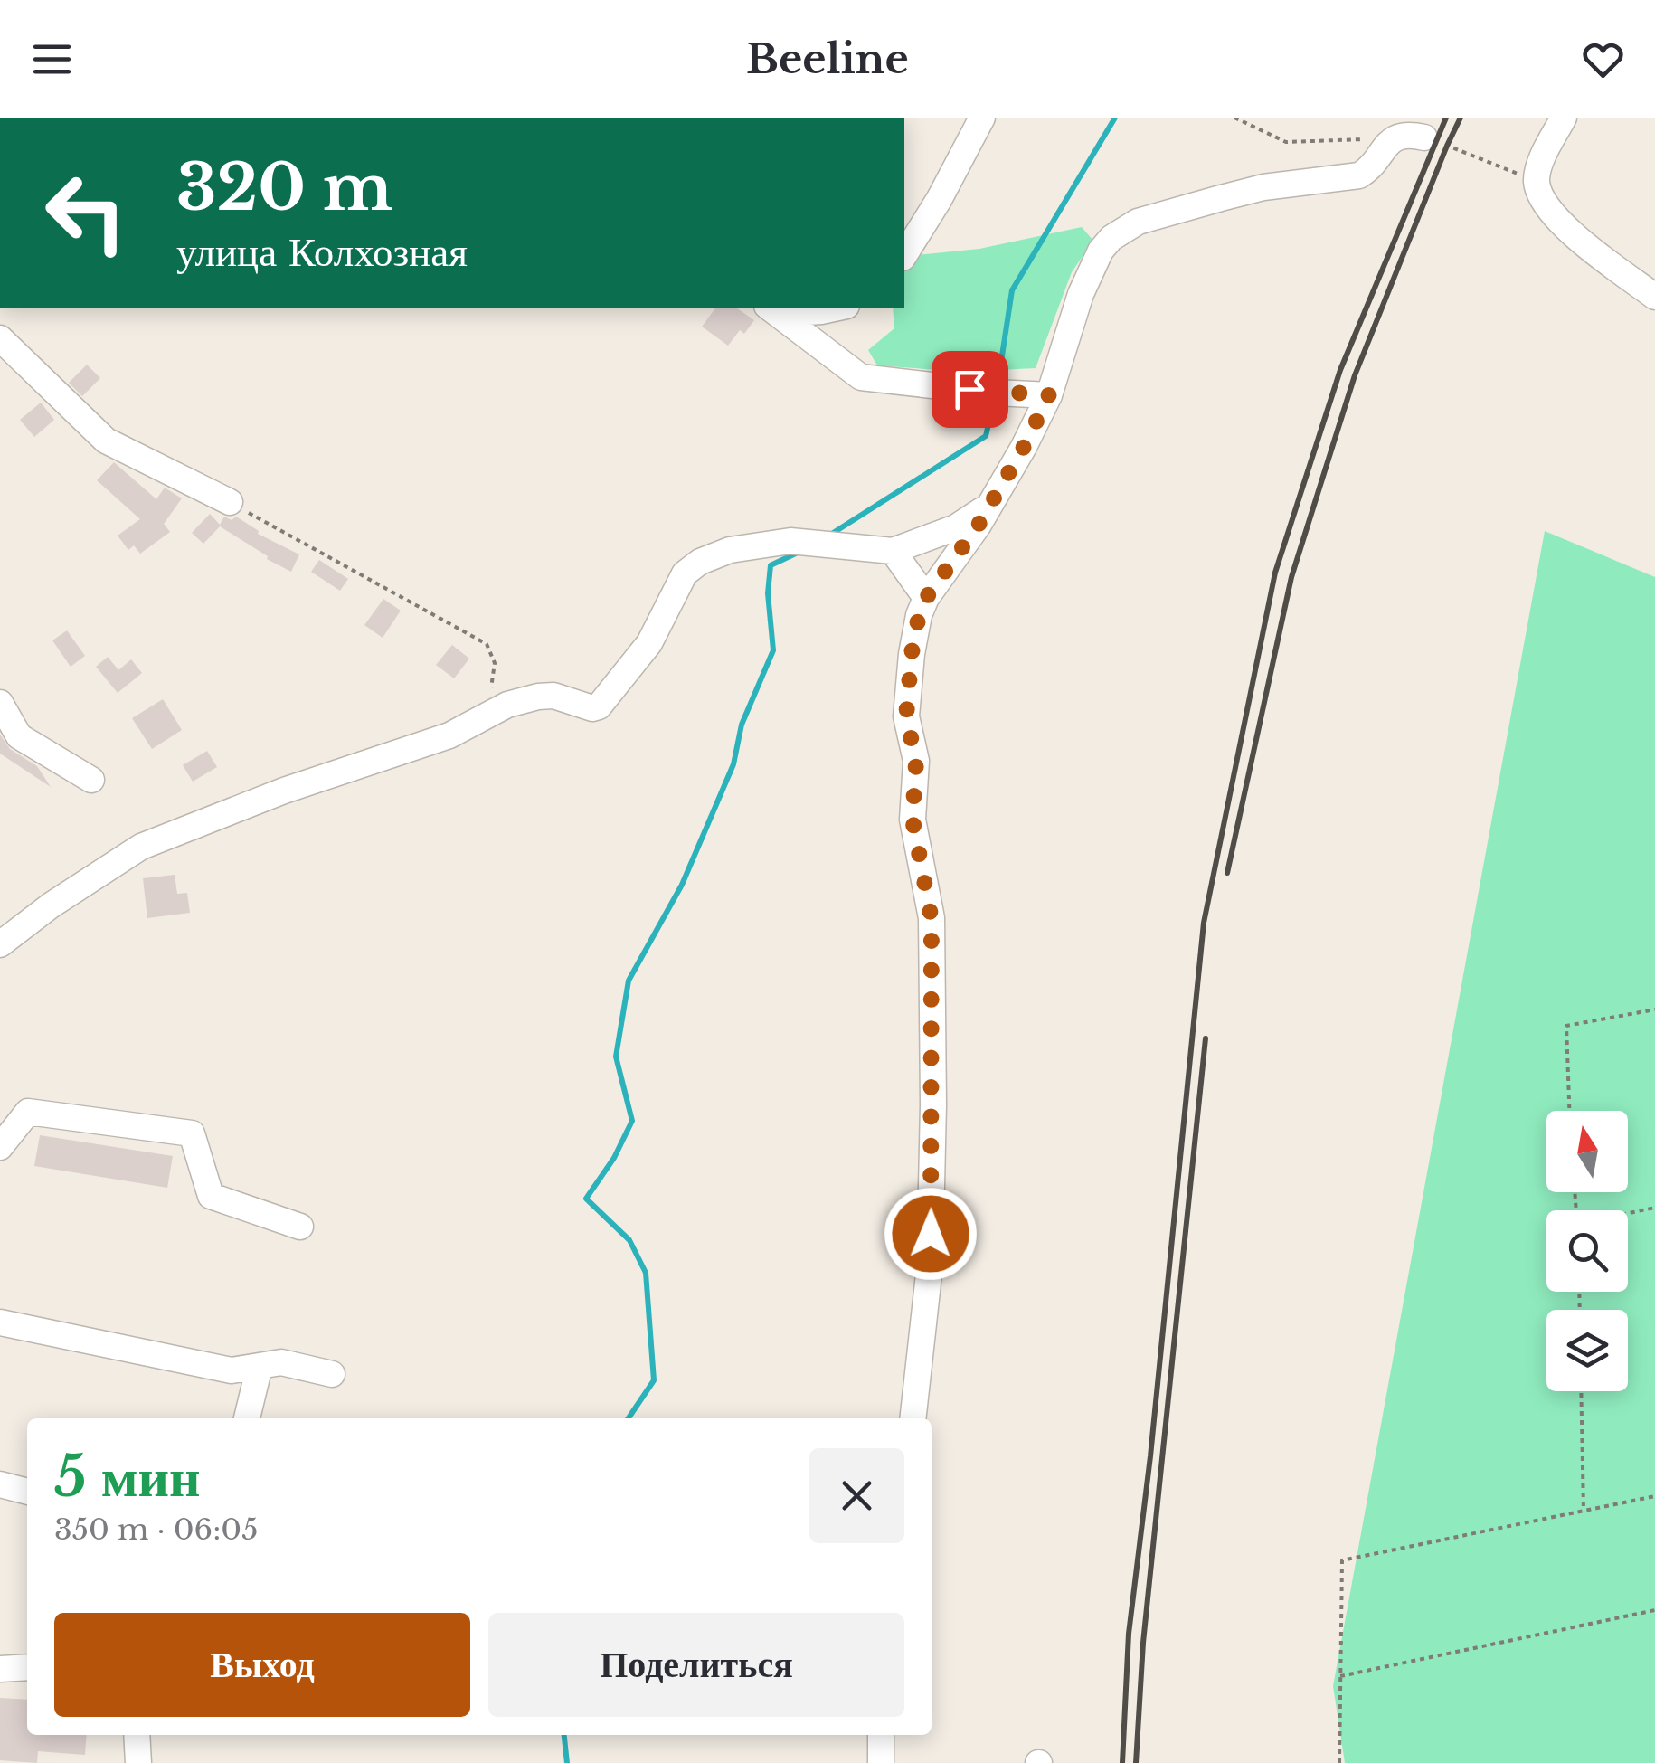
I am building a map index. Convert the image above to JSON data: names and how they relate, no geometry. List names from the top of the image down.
{
  "north": "top",
  "page": {
    "header": "Beeline",
    "turn": ["320 m", "улица Колхозная"],
    "heading": ["5 мин", "350 m · 06:05"],
    "buttons": ["Выход", "Поделиться"]
  }
}
